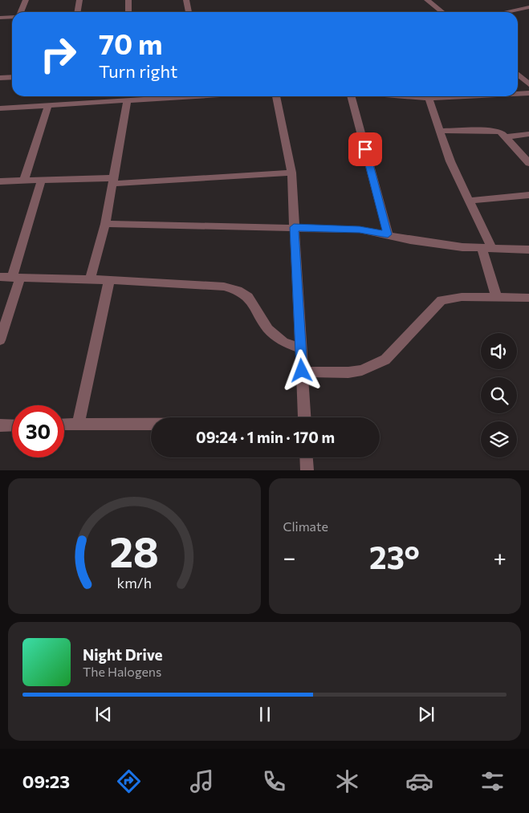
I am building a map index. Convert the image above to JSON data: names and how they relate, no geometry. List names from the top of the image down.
{
  "page": {
    "turn": ["70 m", "Turn right"],
    "limit": "30",
    "trip": "09:24 · 1 min · 170 m",
    "tile": "Climate",
    "heat": ["−", "23°", "+"],
    "song": ["Night Drive", "The Halogens"],
    "tabs": "09:23",
    "gauge": ["28", "km/h"]
  }
}
